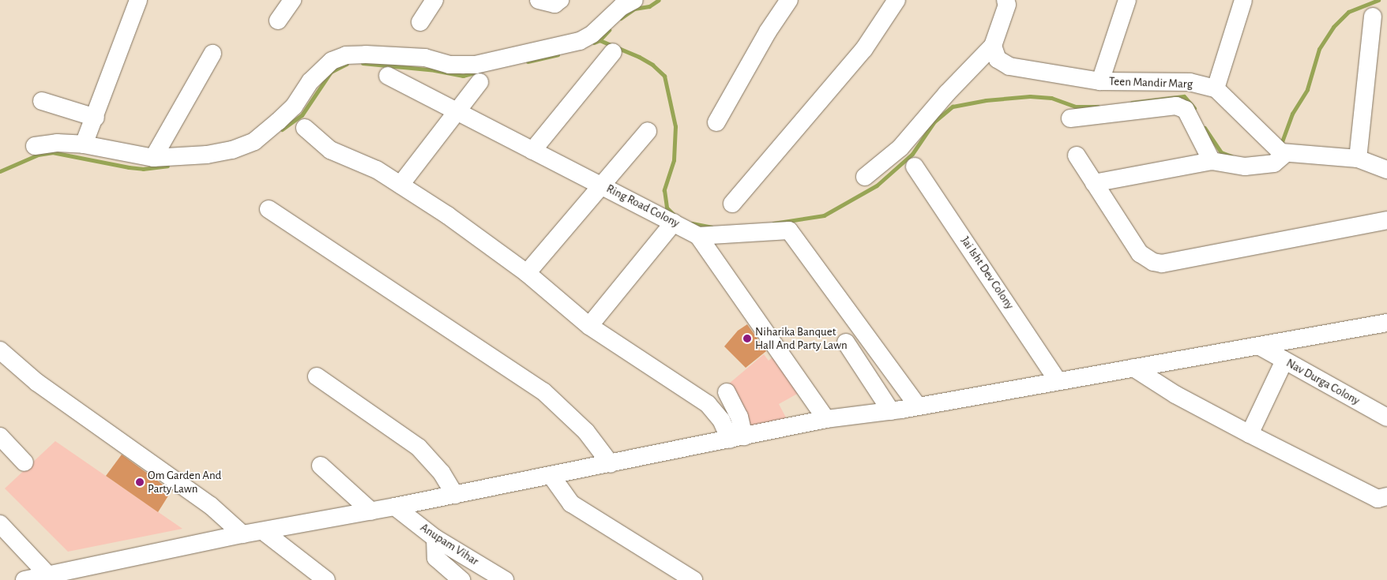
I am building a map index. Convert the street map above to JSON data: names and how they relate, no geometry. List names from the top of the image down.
{
  "streets": {
    "street": [
      "Teen Mandir Marg",
      "Ring Road Colony",
      "Jai Isht Dev Colony",
      "Nav Durga Colony",
      "Anupam Vihar"
    ]
  },
  "places": ["Niharika Banquet Hall And Party Lawn", "Om Garden And Party Lawn"]
}
